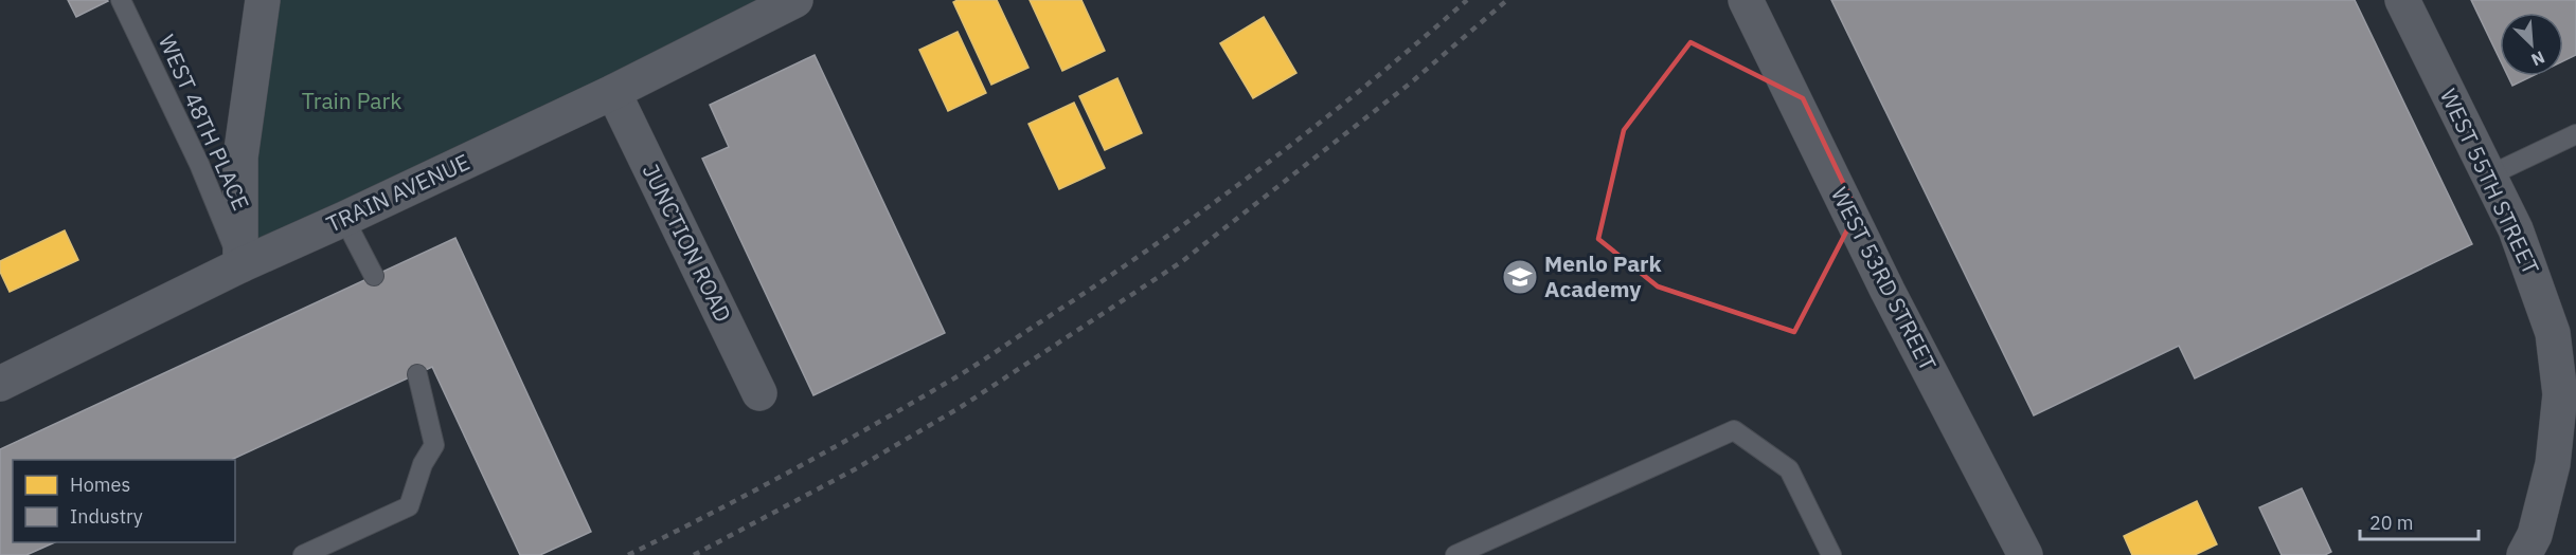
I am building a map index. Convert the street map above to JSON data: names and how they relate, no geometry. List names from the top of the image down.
{
  "streets": {
    "street": [
      "WEST 55TH STREET",
      "TRAIN AVENUE",
      "JUNCTION ROAD",
      "WEST 53RD STREET"
    ],
    "lane": ["WEST 48TH PLACE"]
  },
  "crossings": [
    ["WEST 48TH PLACE", "TRAIN AVENUE"],
    ["TRAIN AVENUE", "JUNCTION ROAD"]
  ],
  "parks": ["Train Park"],
  "places": {
    "school or university": ["Menlo Park Academy"]
  },
  "legend": ["Homes", "Industry"],
  "scale_bar": "20 m",
  "north": "bottom right"
}
